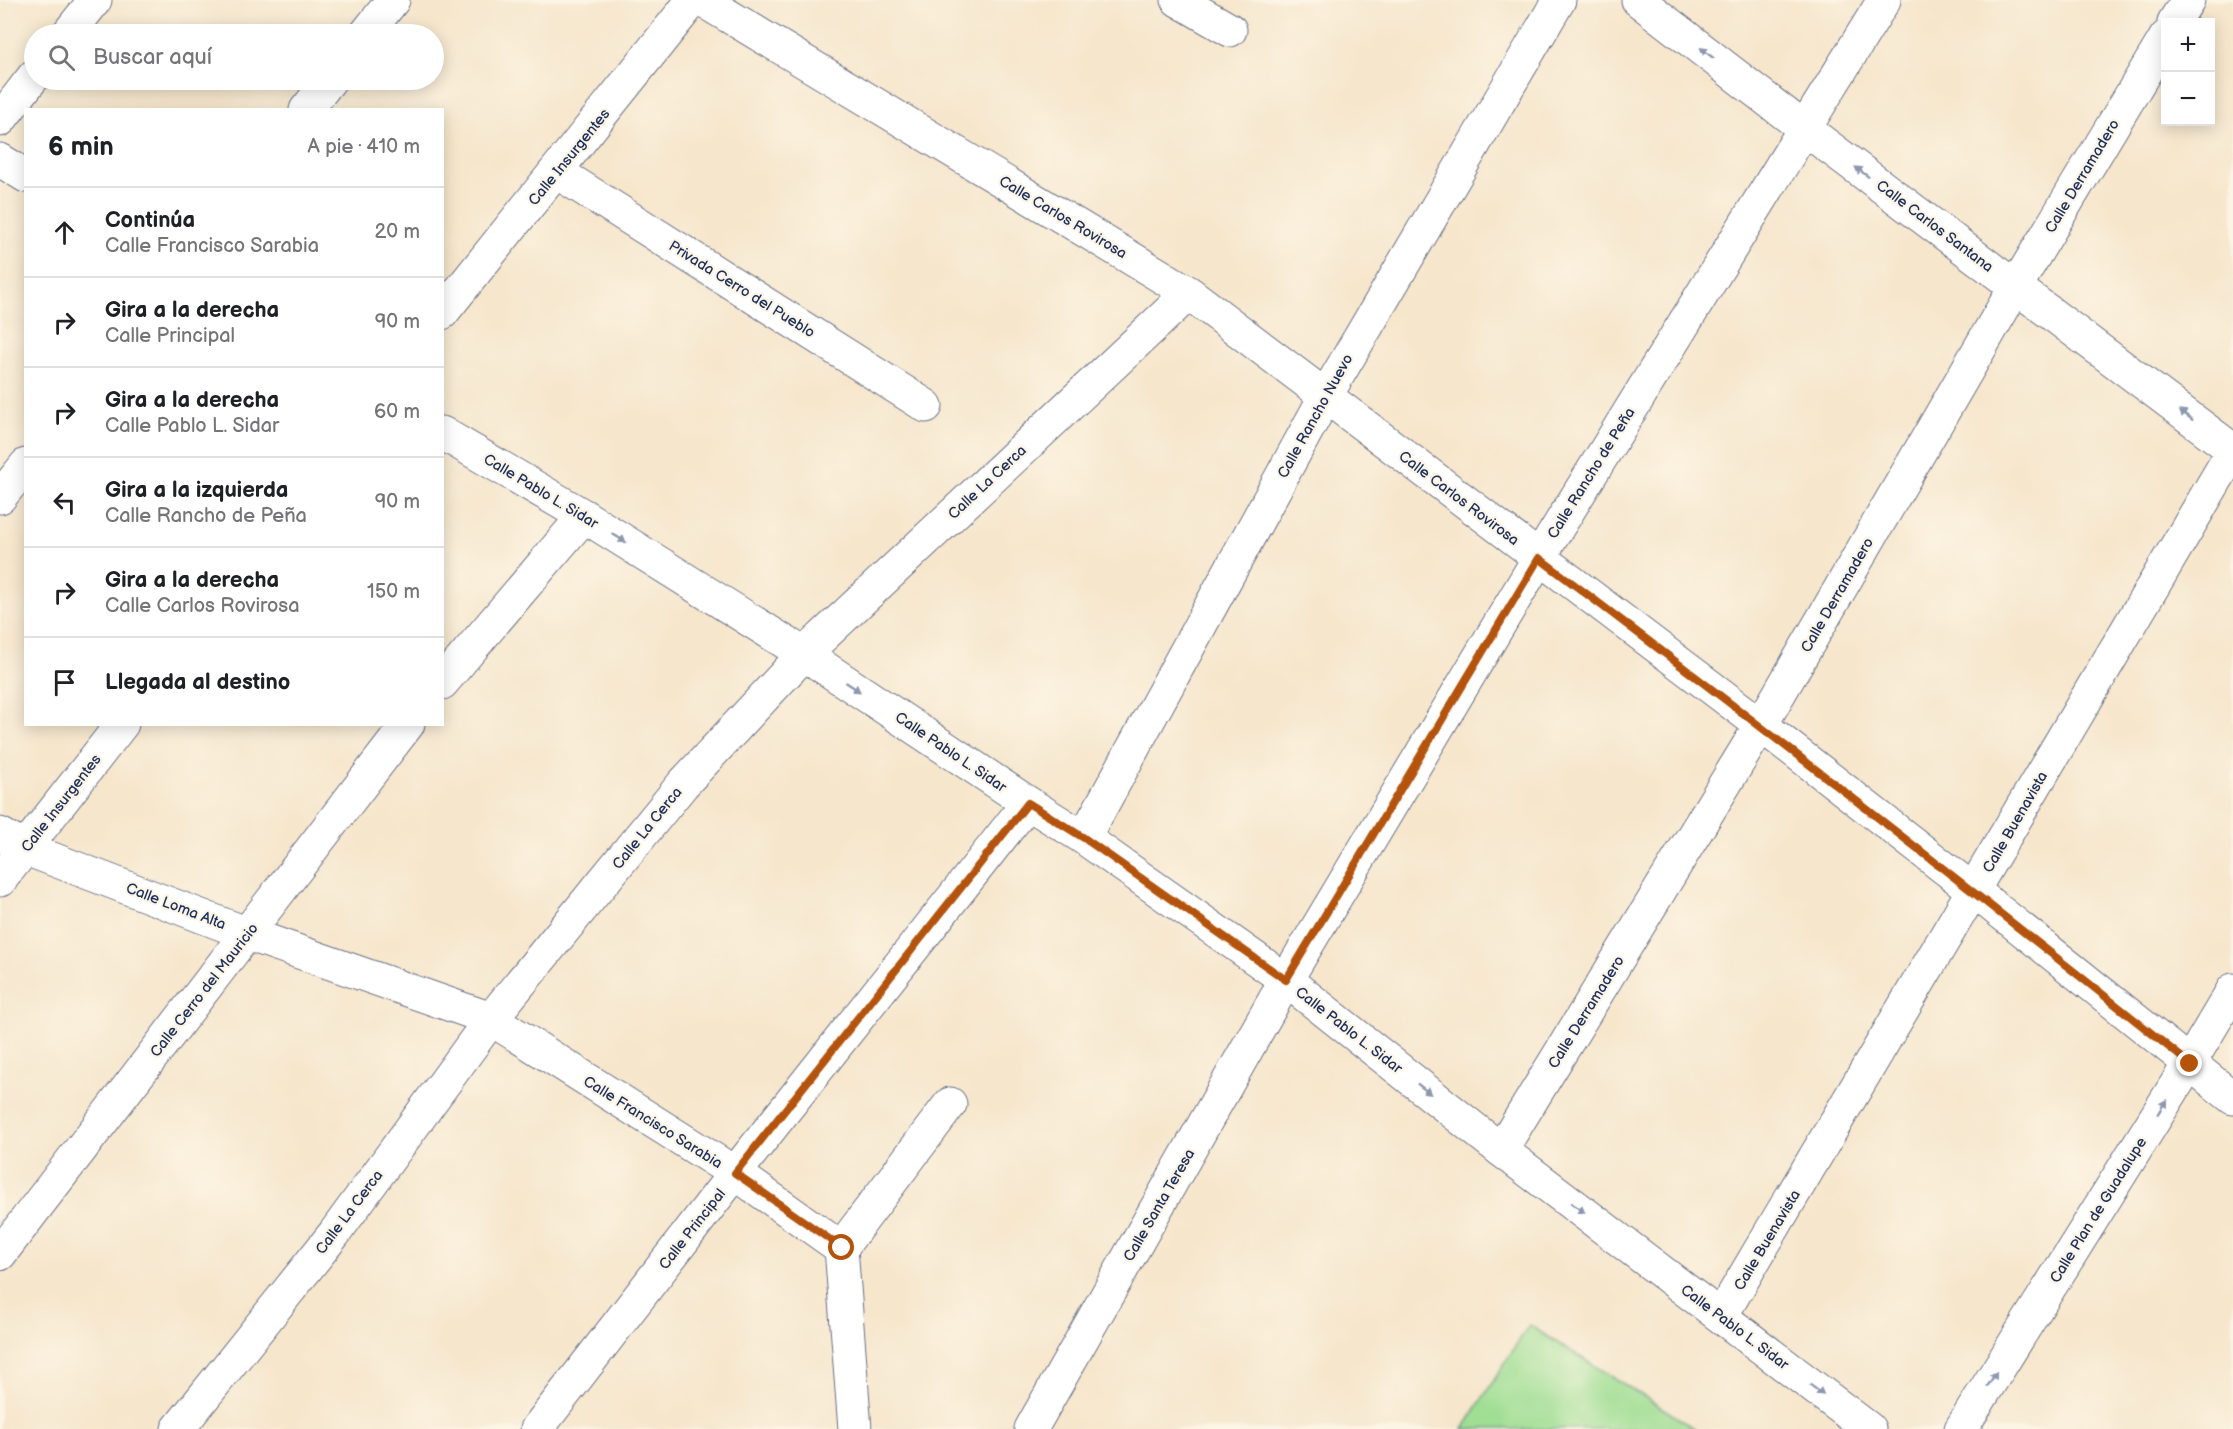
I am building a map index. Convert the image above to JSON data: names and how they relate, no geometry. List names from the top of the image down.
{
  "streets": {
    "street": [
      "Calle Insurgentes",
      "Calle Derramadero",
      "Calle Carlos Rovirosa",
      "Calle Carlos Santana",
      "Privada Cerro del Pueblo",
      "Calle Rancho Nuevo",
      "Calle Rancho de Peña",
      "Calle La Cerca",
      "Calle Pablo L. Sidar",
      "Calle Buenavista",
      "Calle Loma Alta",
      "Calle Cerro del Mauricio",
      "Calle Francisco Sarabia",
      "Calle Santa Teresa",
      "Calle Plan de Guadalupe",
      "Calle Principal"
    ]
  },
  "crossings": [
    ["Calle Insurgentes", "Privada Cerro del Pueblo"],
    ["Calle Insurgentes", "Calle Loma Alta"],
    ["Calle Derramadero", "Calle Carlos Rovirosa"],
    ["Calle Derramadero", "Calle Carlos Santana"],
    ["Calle Derramadero", "Calle Pablo L. Sidar"],
    ["Calle Carlos Rovirosa", "Calle Rancho Nuevo"],
    ["Calle Carlos Rovirosa", "Calle Rancho de Peña"],
    ["Calle Carlos Rovirosa", "Calle La Cerca"],
    ["Calle Carlos Rovirosa", "Calle Buenavista"],
    ["Calle Carlos Rovirosa", "Calle Plan de Guadalupe"],
    ["Calle Carlos Santana", "Calle Rancho de Peña"],
    ["Calle Carlos Santana", "Calle Buenavista"],
    ["Calle Rancho Nuevo", "Calle Pablo L. Sidar"],
    ["Calle Rancho de Peña", "Calle Pablo L. Sidar"],
    ["Calle Rancho de Peña", "Calle Santa Teresa"],
    ["Calle La Cerca", "Calle Pablo L. Sidar"],
    ["Calle La Cerca", "Calle Loma Alta"],
    ["Calle La Cerca", "Calle Francisco Sarabia"],
    ["Calle Pablo L. Sidar", "Calle Buenavista"],
    ["Calle Pablo L. Sidar", "Calle Santa Teresa"],
    ["Calle Pablo L. Sidar", "Calle Principal"],
    ["Calle Loma Alta", "Calle Cerro del Mauricio"],
    ["Calle Loma Alta", "Calle Francisco Sarabia"],
    ["Calle Francisco Sarabia", "Calle Principal"]
  ],
  "one_way": ["Calle Carlos Santana", "Calle Pablo L. Sidar", "Calle Plan de Guadalupe"],
  "page": {
    "map_buttons": ["+", "−"],
    "search": "Buscar aquí",
    "heading": ["6 min", "A pie · 410 m"],
    "list": [
      ["Continúa", "Calle Francisco Sarabia", "20 m"],
      ["Gira a la derecha", "Calle Principal", "90 m"],
      ["Gira a la derecha", "Calle Pablo L. Sidar", "60 m"],
      ["Gira a la izquierda", "Calle Rancho de Peña", "90 m"],
      ["Gira a la derecha", "Calle Carlos Rovirosa", "150 m"],
      "Llegada al destino"
    ]
  }
}
